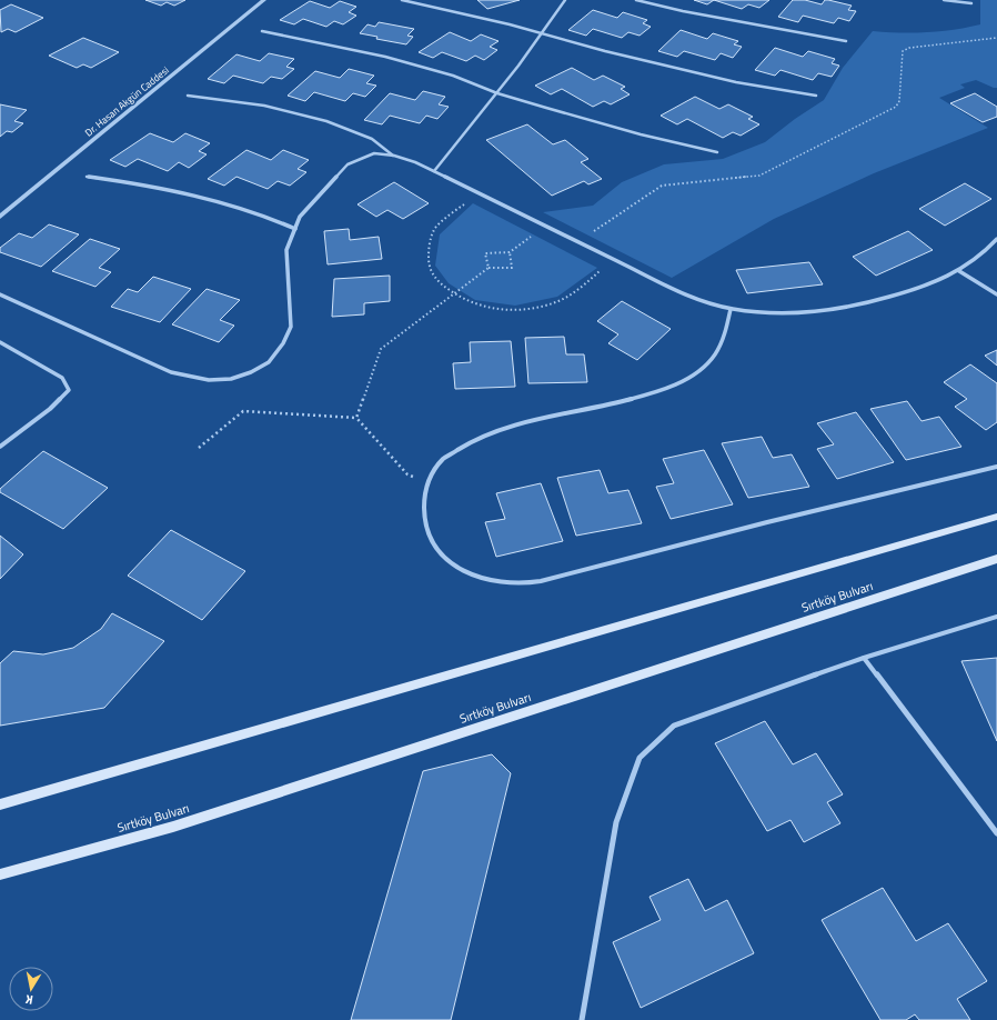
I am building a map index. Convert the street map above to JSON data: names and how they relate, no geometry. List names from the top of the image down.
{
  "streets": {
    "main road": ["Sırtköy Bulvarı"],
    "street": ["Dr. Hasan Akgün Caddesi"]
  },
  "north": "bottom"
}
